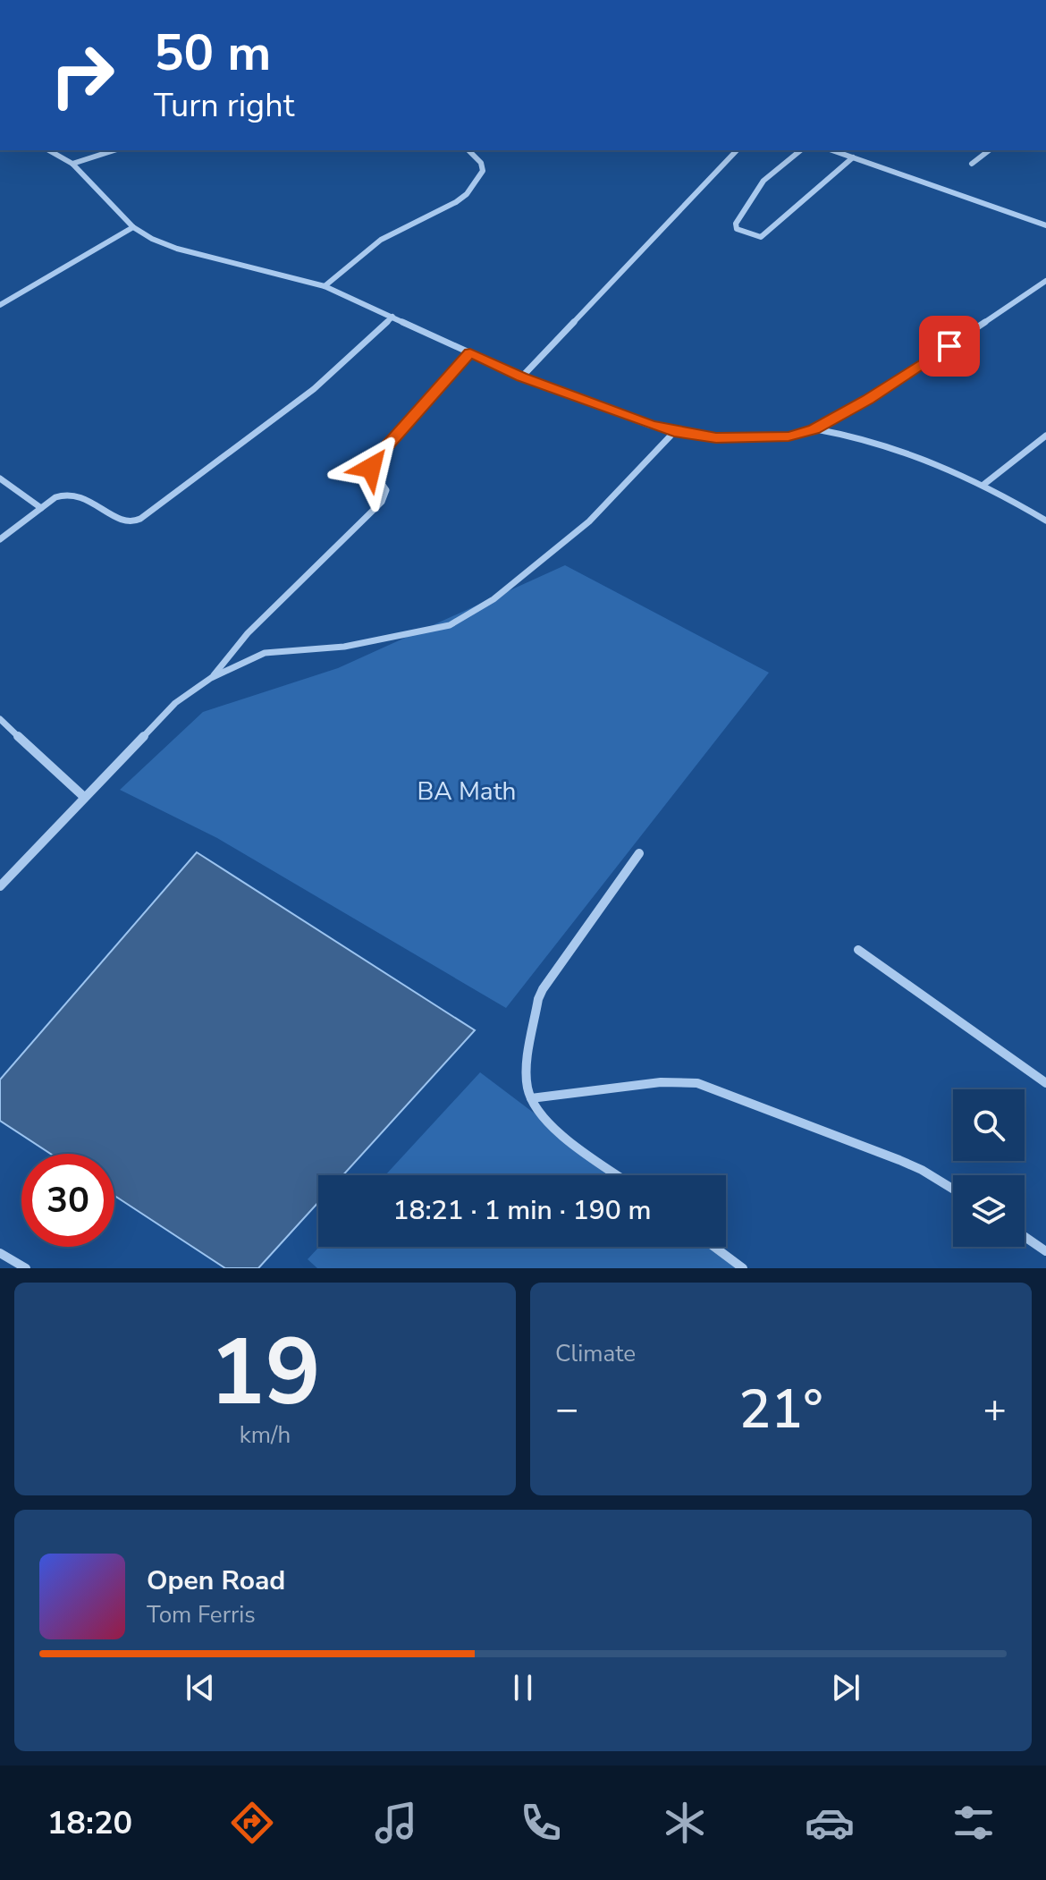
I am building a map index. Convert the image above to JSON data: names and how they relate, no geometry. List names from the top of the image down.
{
  "parks": ["BA Math"],
  "page": {
    "turn": ["50 m", "Turn right"],
    "limit": "30",
    "trip": "18:21 · 1 min · 190 m",
    "tile": [
      ["19", "km/h"],
      "Climate"
    ],
    "heat": ["−", "21°", "+"],
    "song": ["Open Road", "Tom Ferris"],
    "tabs": "18:20"
  }
}
